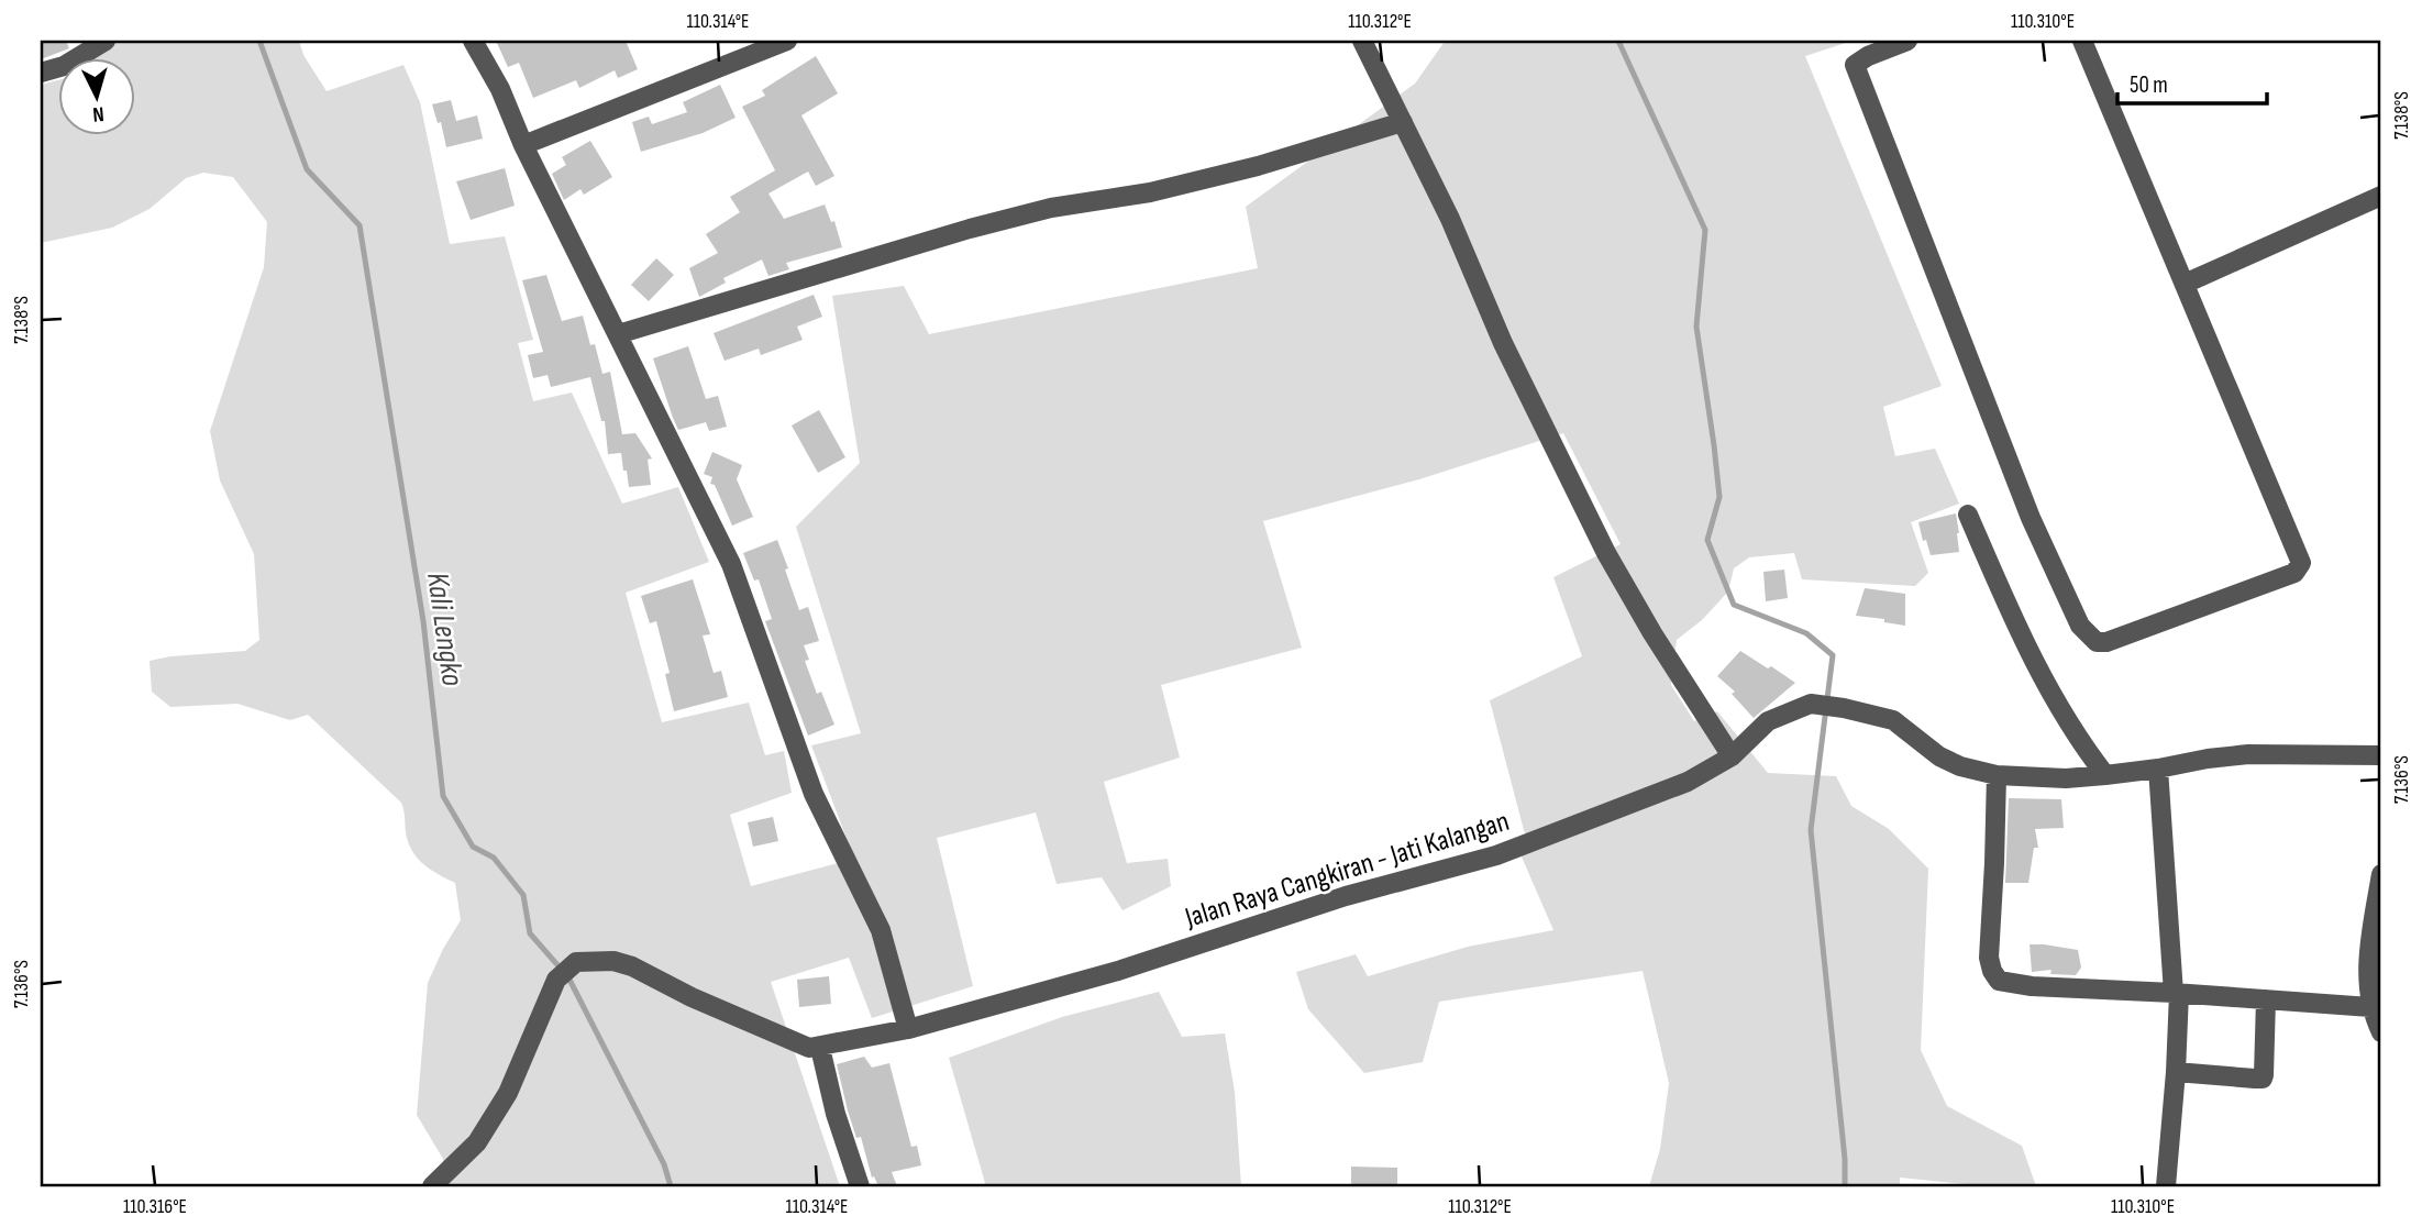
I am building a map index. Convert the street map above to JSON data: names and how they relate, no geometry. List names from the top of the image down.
{
  "streets": {
    "street": ["Jalan Raya Cangkiran - Jati Kalangan"]
  },
  "water": ["Kali Lengko"],
  "scale_bar": "50 m",
  "north": "bottom",
  "coordinates": [
    "110.314°E",
    "110.312°E",
    "110.310°E",
    "7.138°S",
    "7.136°S",
    "110.316°E"
  ]
}
